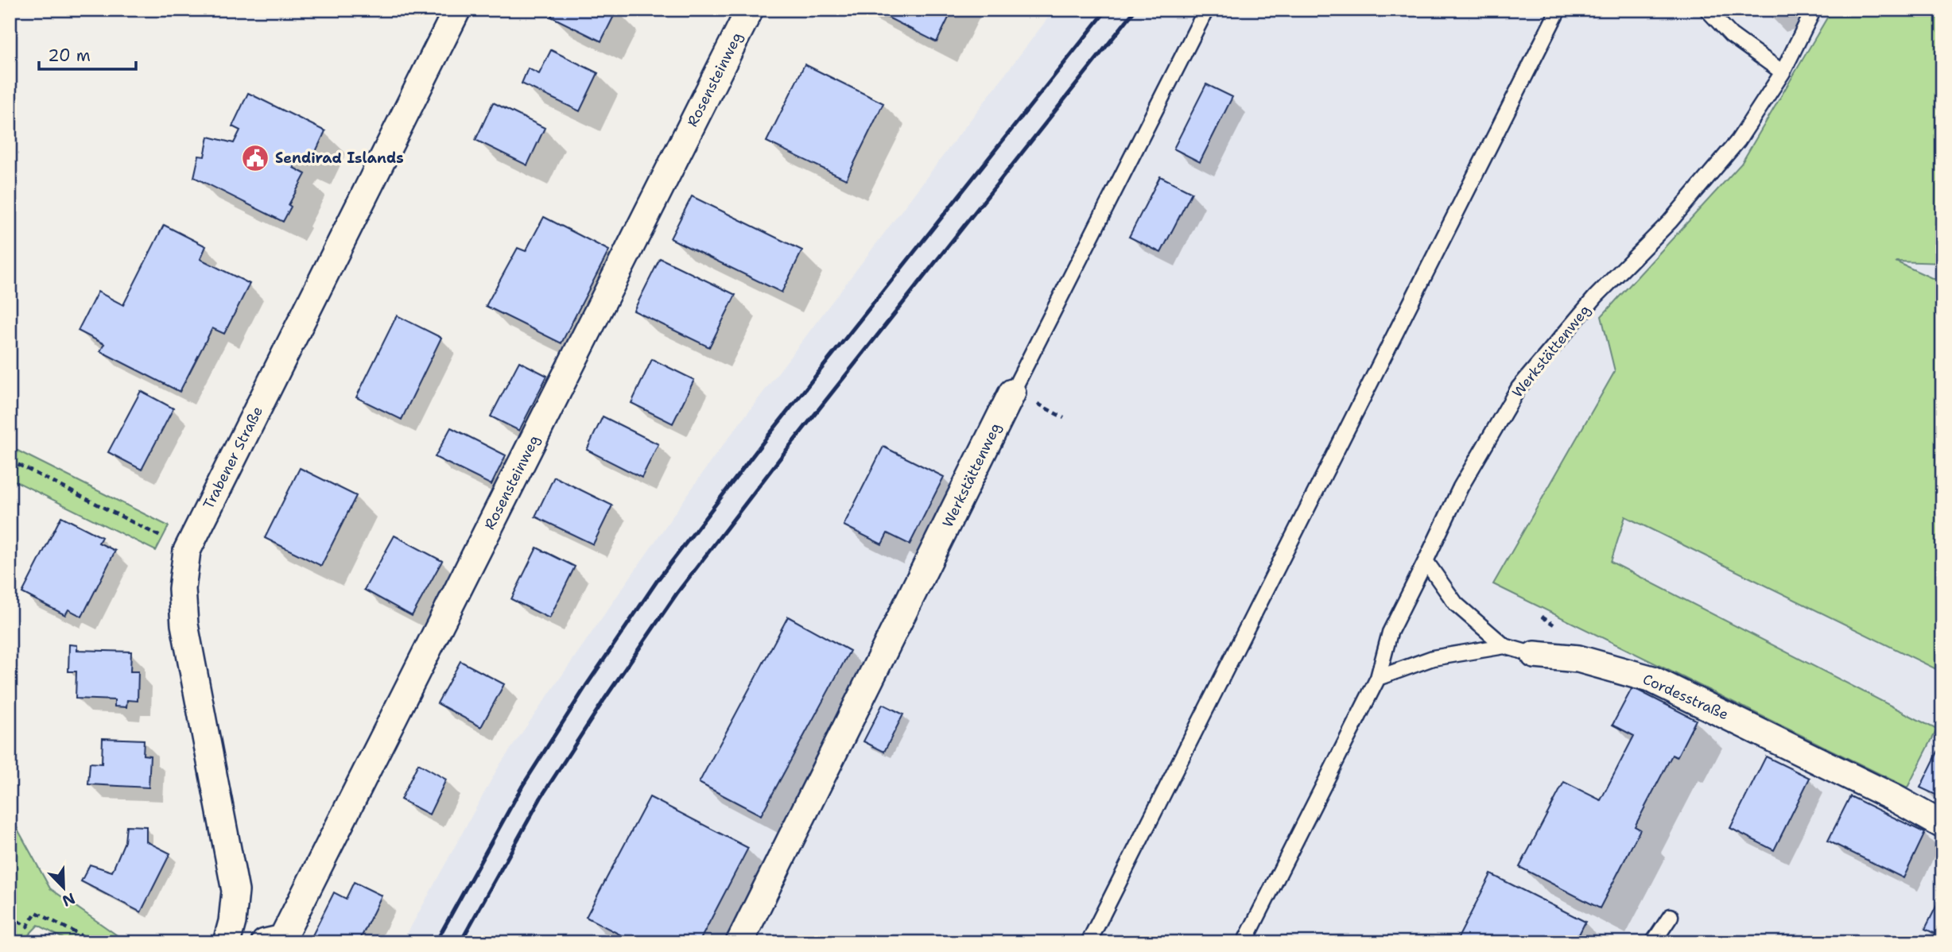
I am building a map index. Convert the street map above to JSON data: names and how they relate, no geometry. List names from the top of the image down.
{
  "streets": {
    "street": [
      "Rosensteinweg",
      "Werkstättenweg",
      "Trabener Straße",
      "Cordesstraße"
    ]
  },
  "places": {
    "public building": ["Sendirad Islands"]
  },
  "scale_bar": "20 m",
  "north": "bottom right"
}
